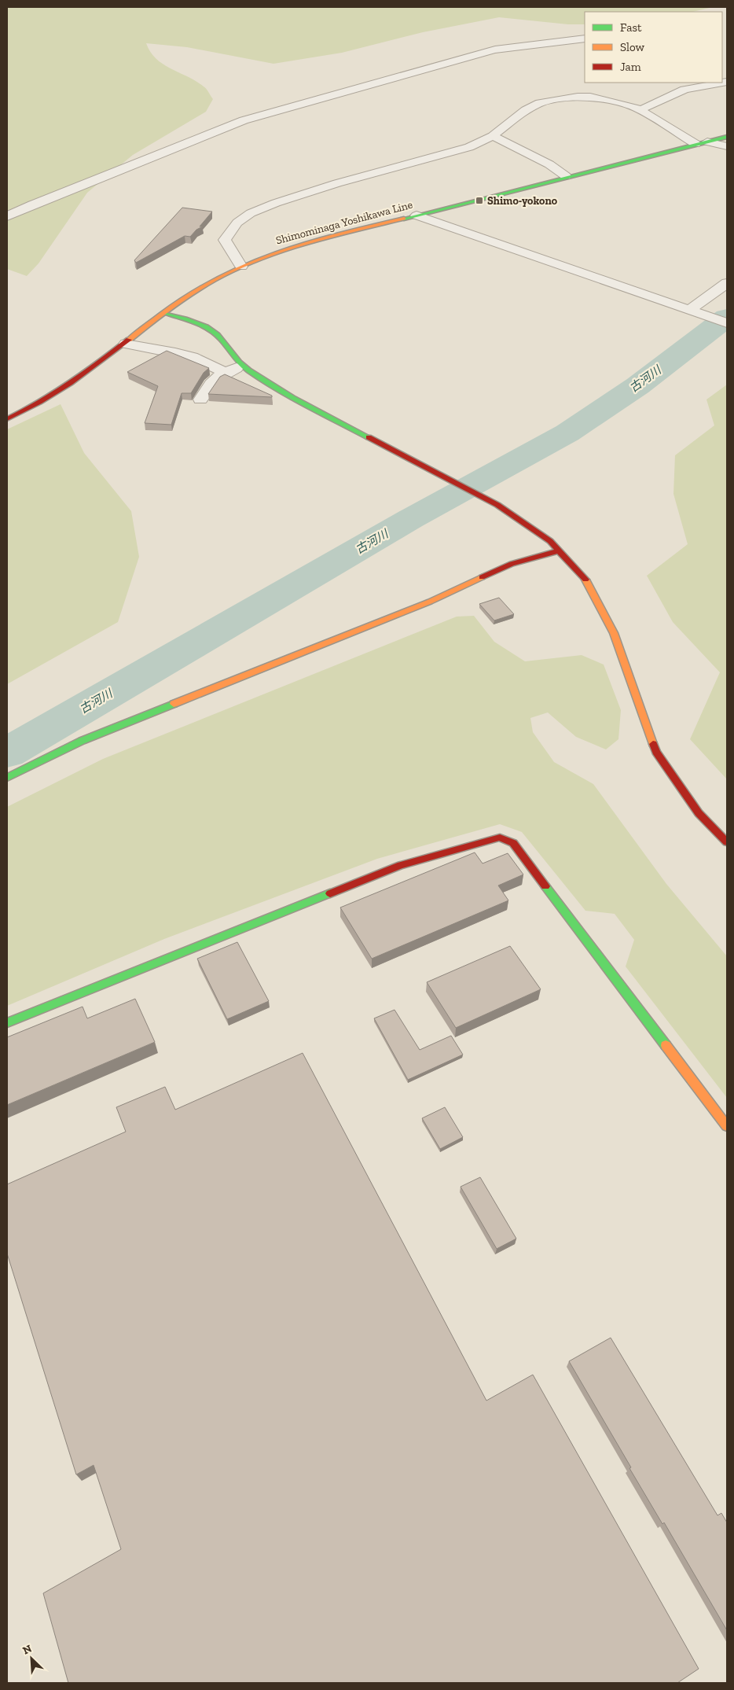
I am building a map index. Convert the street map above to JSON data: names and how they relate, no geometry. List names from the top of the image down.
{
  "streets": {
    "street": ["Shimominaga Yoshikawa Line"]
  },
  "water": ["古河川"],
  "places": {
    "transit": ["Shimo-yokono"]
  },
  "legend": ["Fast", "Slow", "Jam"],
  "north": "top left"
}
